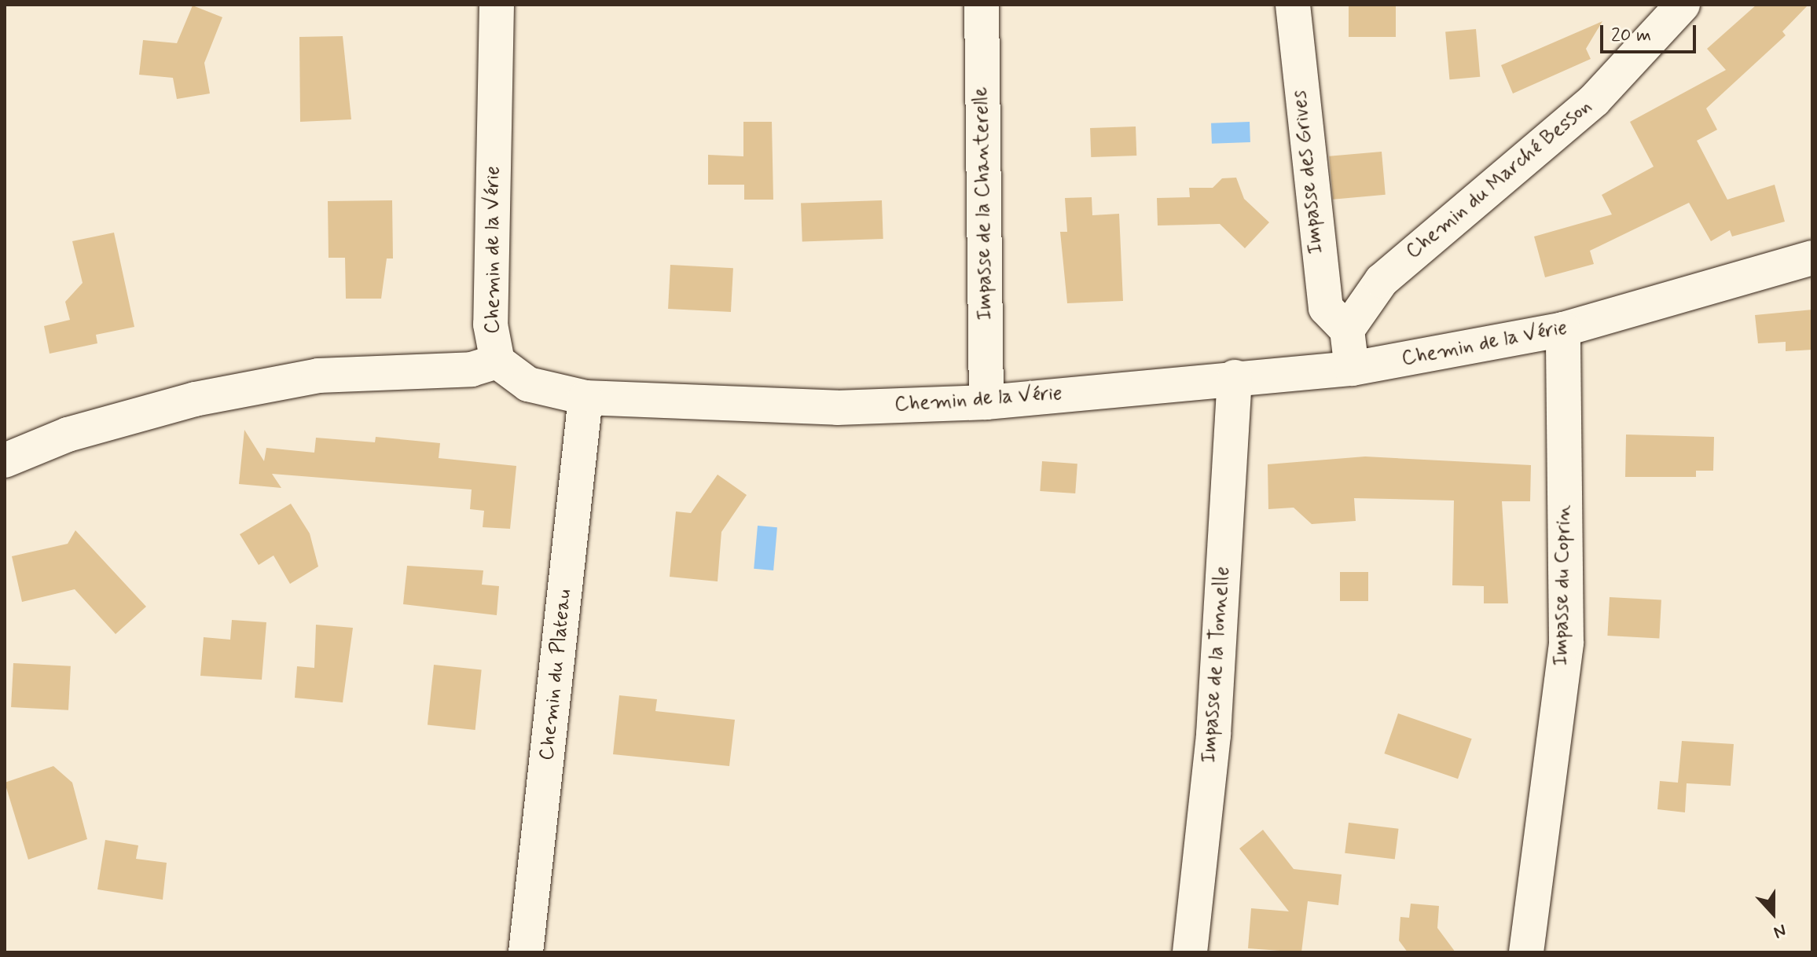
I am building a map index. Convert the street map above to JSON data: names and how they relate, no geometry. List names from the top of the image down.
{
  "streets": {
    "street": [
      "Impasse des Grives",
      "Chemin du Marché Besson",
      "Impasse de la Chanterelle",
      "Chemin de la Vérie",
      "Impasse du Coprin",
      "Impasse de la Tonnelle",
      "Chemin du Plateau"
    ]
  },
  "crossings": [
    ["Impasse des Grives", "Chemin du Marché Besson"],
    ["Impasse de la Chanterelle", "Chemin de la Vérie"],
    ["Chemin de la Vérie", "Impasse du Coprin"],
    ["Chemin de la Vérie", "Impasse de la Tonnelle"],
    ["Chemin de la Vérie", "Chemin du Plateau"]
  ],
  "scale_bar": "20 m",
  "north": "bottom"
}
